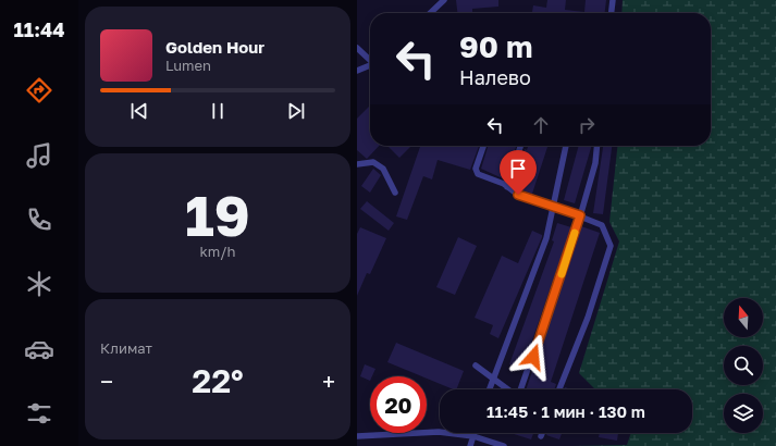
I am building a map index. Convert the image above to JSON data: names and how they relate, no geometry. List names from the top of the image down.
{
  "north": "top",
  "page": {
    "tabs": "11:44",
    "turn": ["90 m", "Налево"],
    "song": ["Golden Hour", "Lumen"],
    "tile": [
      ["19", "km/h"],
      "Климат"
    ],
    "heat": ["−", "22°", "+"],
    "limit": "20",
    "trip": "11:45 · 1 мин · 130 m"
  }
}
